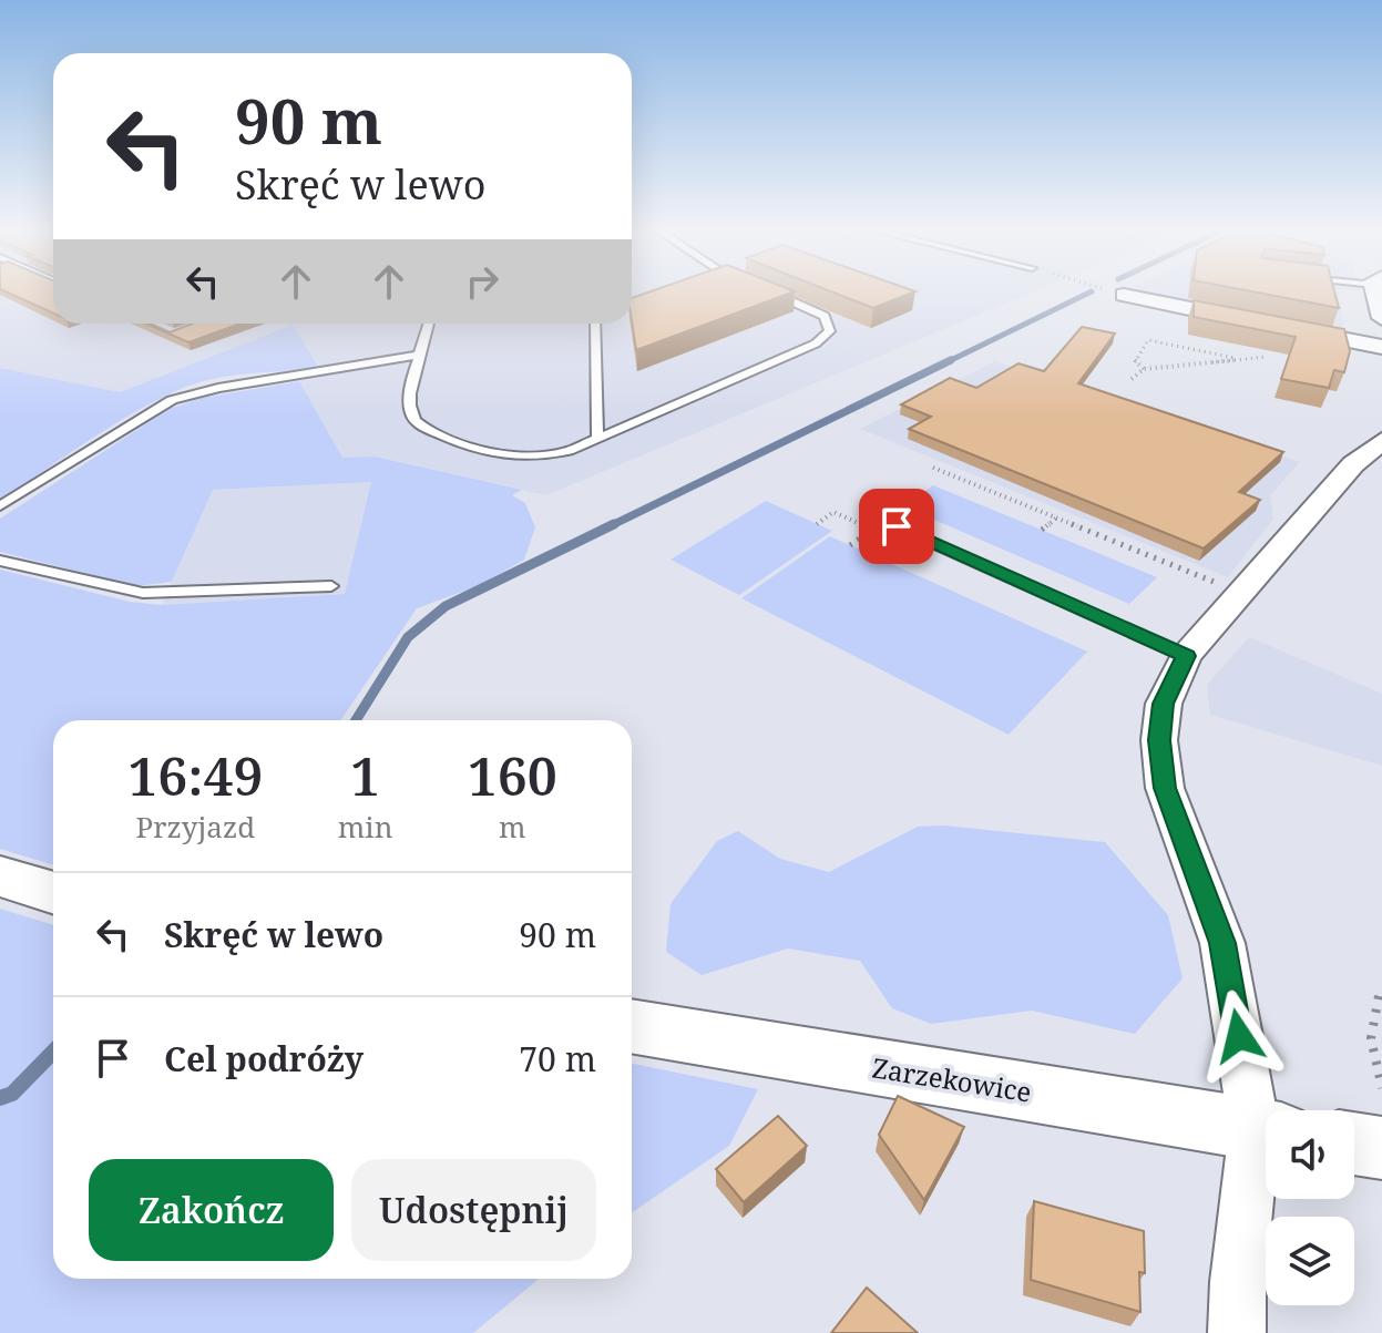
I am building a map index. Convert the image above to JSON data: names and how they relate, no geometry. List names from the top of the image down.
{
  "streets": {
    "street": ["Zarzekowice"]
  },
  "page": {
    "turn": ["90 m", "Skręć w lewo"],
    "eta": [
      "16:49",
      "Przyjazd",
      "1",
      "min",
      "160",
      "m"
    ],
    "list": [
      {
        "name": "Skręć w lewo",
        "value": "90 m"
      },
      {
        "name": "Cel podróży",
        "value": "70 m"
      }
    ],
    "buttons": ["Zakończ", "Udostępnij"]
  }
}
